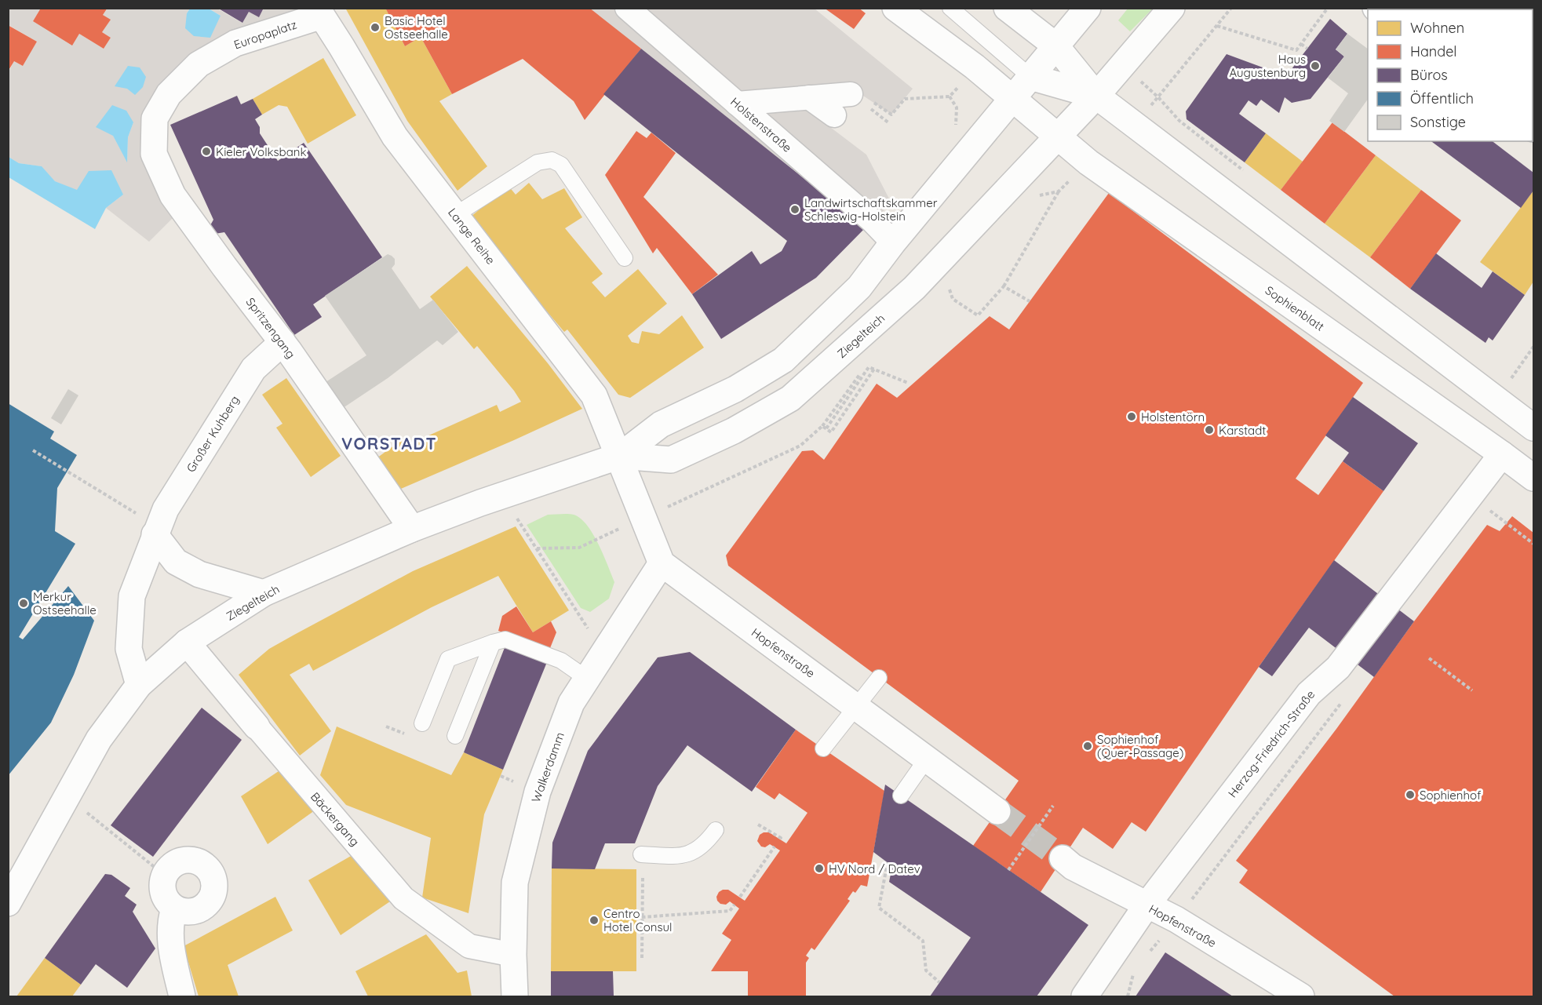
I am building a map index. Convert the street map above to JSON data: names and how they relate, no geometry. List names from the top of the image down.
{
  "streets": {
    "street": [
      "Europaplatz",
      "Holstenstraße",
      "Lange Reihe",
      "Sophienblatt",
      "Spritzengang",
      "Ziegelteich",
      "Großer Kuhberg",
      "Hopfenstraße",
      "Herzog-Friedrich-Straße",
      "Walkerdamm",
      "Bäckergang"
    ]
  },
  "crossings": [
    ["Europaplatz", "Lange Reihe"],
    ["Europaplatz", "Spritzengang"],
    ["Holstenstraße", "Ziegelteich"],
    ["Lange Reihe", "Ziegelteich"],
    ["Sophienblatt", "Ziegelteich"],
    ["Sophienblatt", "Herzog-Friedrich-Straße"],
    ["Spritzengang", "Ziegelteich"],
    ["Spritzengang", "Großer Kuhberg"],
    ["Ziegelteich", "Großer Kuhberg"],
    ["Ziegelteich", "Bäckergang"],
    ["Hopfenstraße", "Herzog-Friedrich-Straße"],
    ["Hopfenstraße", "Walkerdamm"],
    ["Walkerdamm", "Bäckergang"]
  ],
  "districts": ["VORSTADT"],
  "places": [
    "Basic Hotel Ostseehalle",
    "Haus Augustenburg",
    "Kieler Volksbank",
    "Landwirtschaftskammer Schleswig-Holstein",
    "Holstentörn",
    "Karstadt",
    "Merkur Ostseehalle",
    "Sophienhof (Quer-Passage)",
    "Sophienhof",
    "HV Nord / Datev",
    "Centro Hotel Consul"
  ],
  "legend": [
    "Wohnen",
    "Handel",
    "Büros",
    "Öffentlich",
    "Sonstige"
  ]
}
